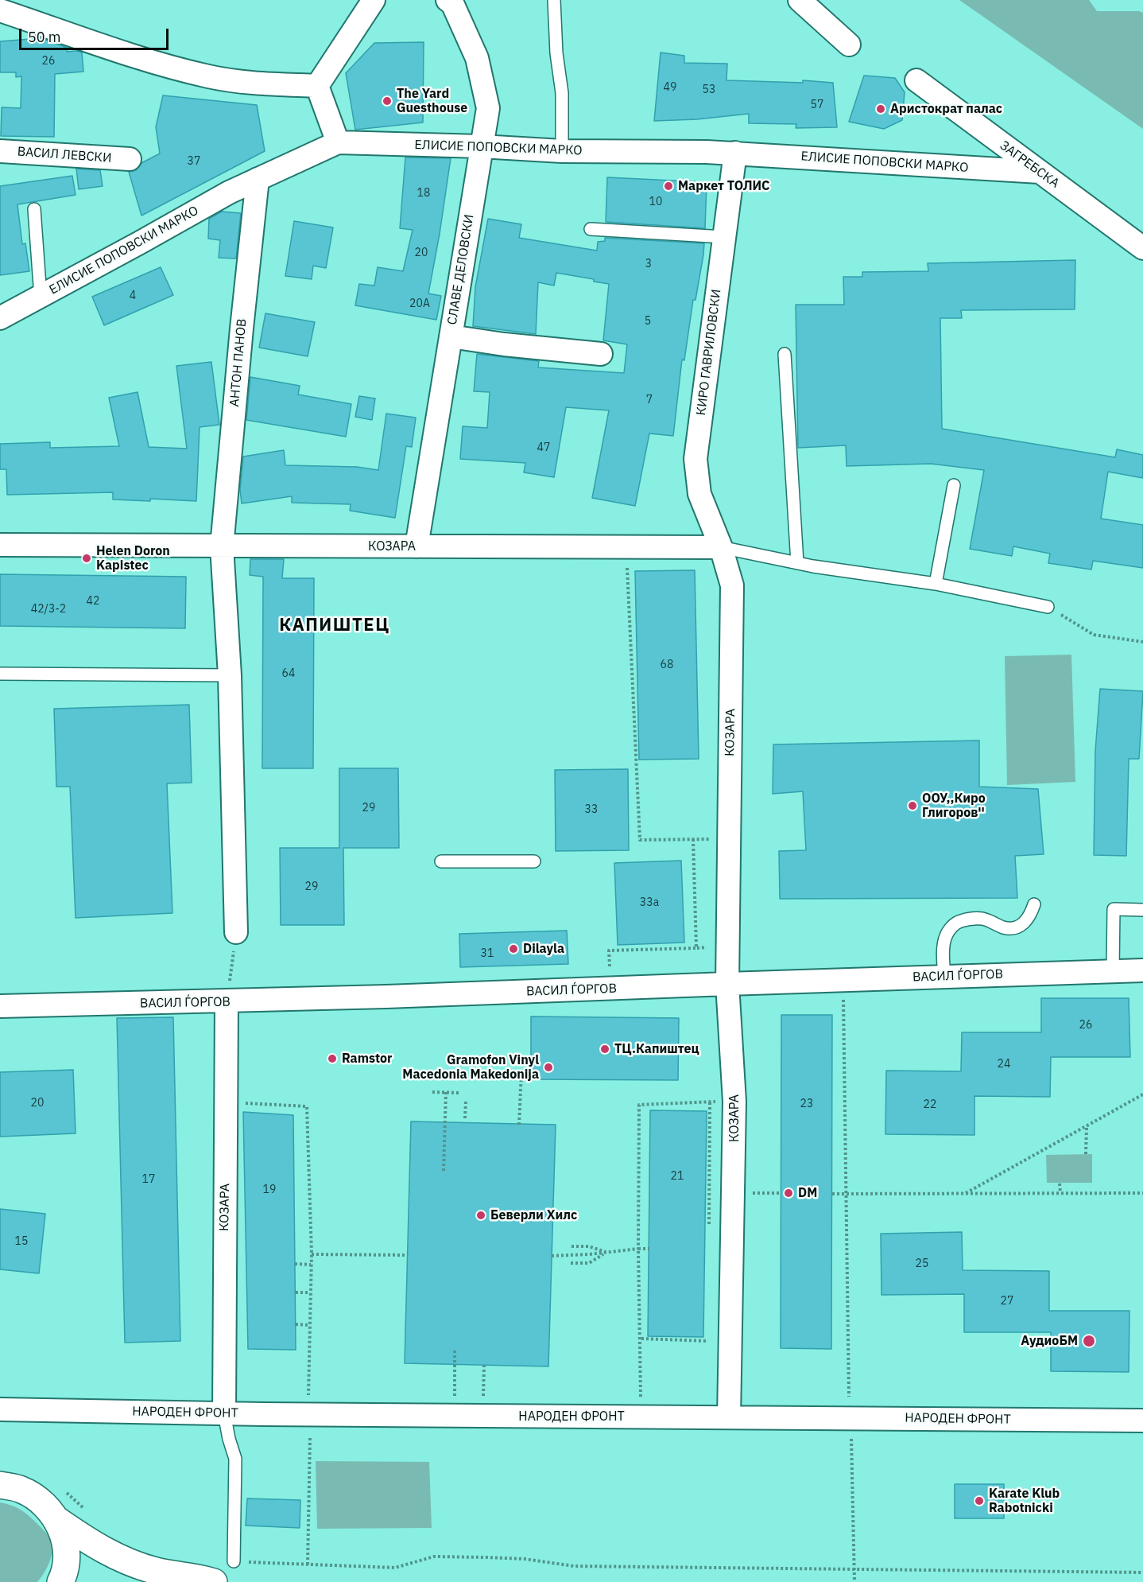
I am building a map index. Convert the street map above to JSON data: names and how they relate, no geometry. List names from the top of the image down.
{
  "streets": {
    "street": [
      "ЕЛИСИЕ ПОПОВСКИ МАРКО",
      "ВАСИЛ ЛЕВСКИ",
      "ЗАГРЕБСКА",
      "СЛАВЕ ДЕЛОВСКИ",
      "КИРО ГАВРИЛОВСКИ",
      "АНТОН ПАНОВ",
      "КОЗАРА",
      "ВАСИЛ ЃОРГОВ",
      "НАРОДЕН ФРОНТ"
    ]
  },
  "crossings": [
    ["ЕЛИСИЕ ПОПОВСКИ МАРКО", "ЗАГРЕБСКА"],
    ["ЕЛИСИЕ ПОПОВСКИ МАРКО", "СЛАВЕ ДЕЛОВСКИ"],
    ["ЕЛИСИЕ ПОПОВСКИ МАРКО", "КИРО ГАВРИЛОВСКИ"],
    ["ЕЛИСИЕ ПОПОВСКИ МАРКО", "АНТОН ПАНОВ"],
    ["СЛАВЕ ДЕЛОВСКИ", "КОЗАРА"],
    ["КИРО ГАВРИЛОВСКИ", "КОЗАРА"],
    ["АНТОН ПАНОВ", "КОЗАРА"],
    ["КОЗАРА", "ВАСИЛ ЃОРГОВ"],
    ["КОЗАРА", "НАРОДЕН ФРОНТ"]
  ],
  "districts": ["КАПИШТЕЦ"],
  "places": [
    "The Yard Guesthouse",
    "Аристократ палас",
    "Маркет ТОЛИС",
    "Helen Doron Kapistec",
    "ООУ,,Киро Глигоров''",
    "Dilayla",
    "ТЦ.Капиштец",
    "Ramstor",
    "Gramofon Vinyl Macedonia Makedonija",
    "DM",
    "Беверли Хилс",
    "АудиоБМ",
    "Karate Klub Rabotnicki"
  ],
  "house_numbers": [
    "26",
    "49",
    "53",
    "57",
    "37",
    "18",
    "10",
    "20",
    "3",
    "4",
    "20А",
    "5",
    "7",
    "47",
    "42",
    "42/3-2",
    "68",
    "64",
    "29",
    "33",
    "29",
    "33a",
    "31",
    "26",
    "24",
    "20",
    "23",
    "22",
    "21",
    "17",
    "19",
    "15",
    "25",
    "27"
  ],
  "scale_bar": "50 m"
}
